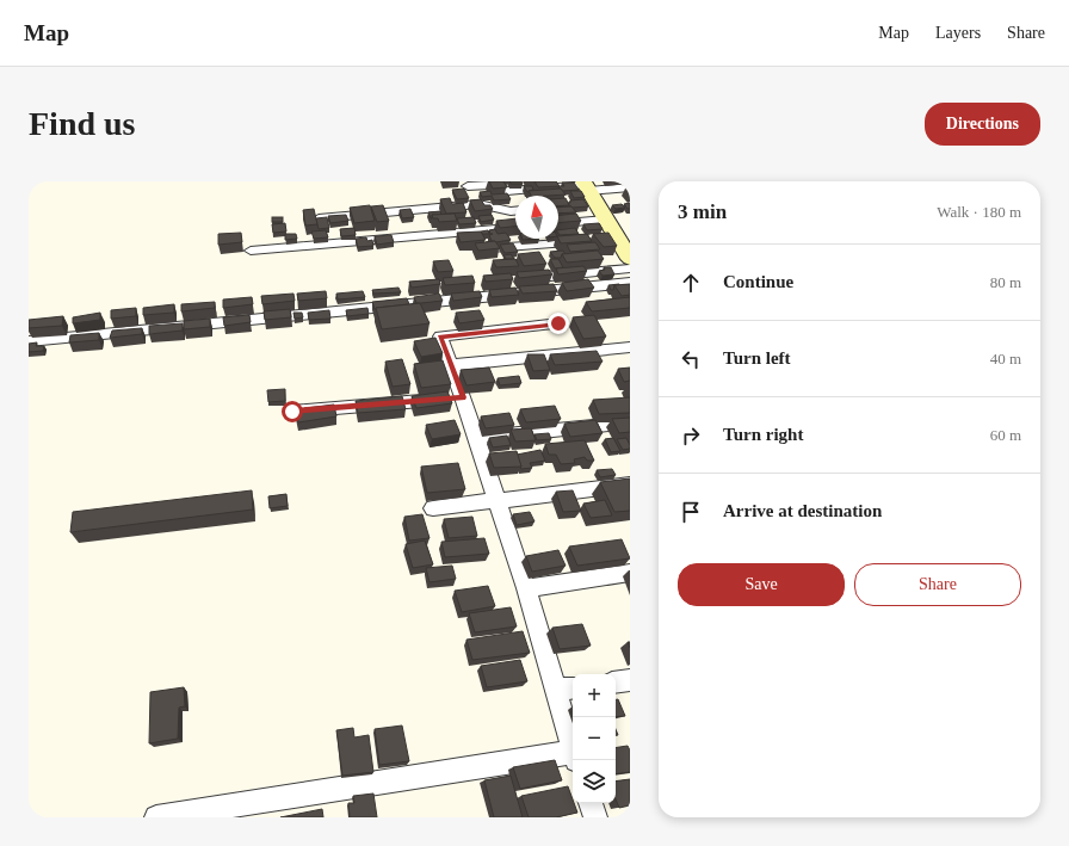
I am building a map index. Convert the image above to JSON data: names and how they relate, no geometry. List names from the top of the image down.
{
  "north": "top",
  "page": {
    "header": "Map",
    "nav": ["Map", "Layers", "Share"],
    "buttons": [
      "Directions",
      ["Save", "Share"]
    ],
    "title": "Find us",
    "heading": ["3 min", "Walk · 180 m"],
    "list": [
      ["Continue", "80 m"],
      ["Turn left", "40 m"],
      ["Turn right", "60 m"],
      "Arrive at destination"
    ],
    "map_buttons": ["+", "−"]
  }
}
